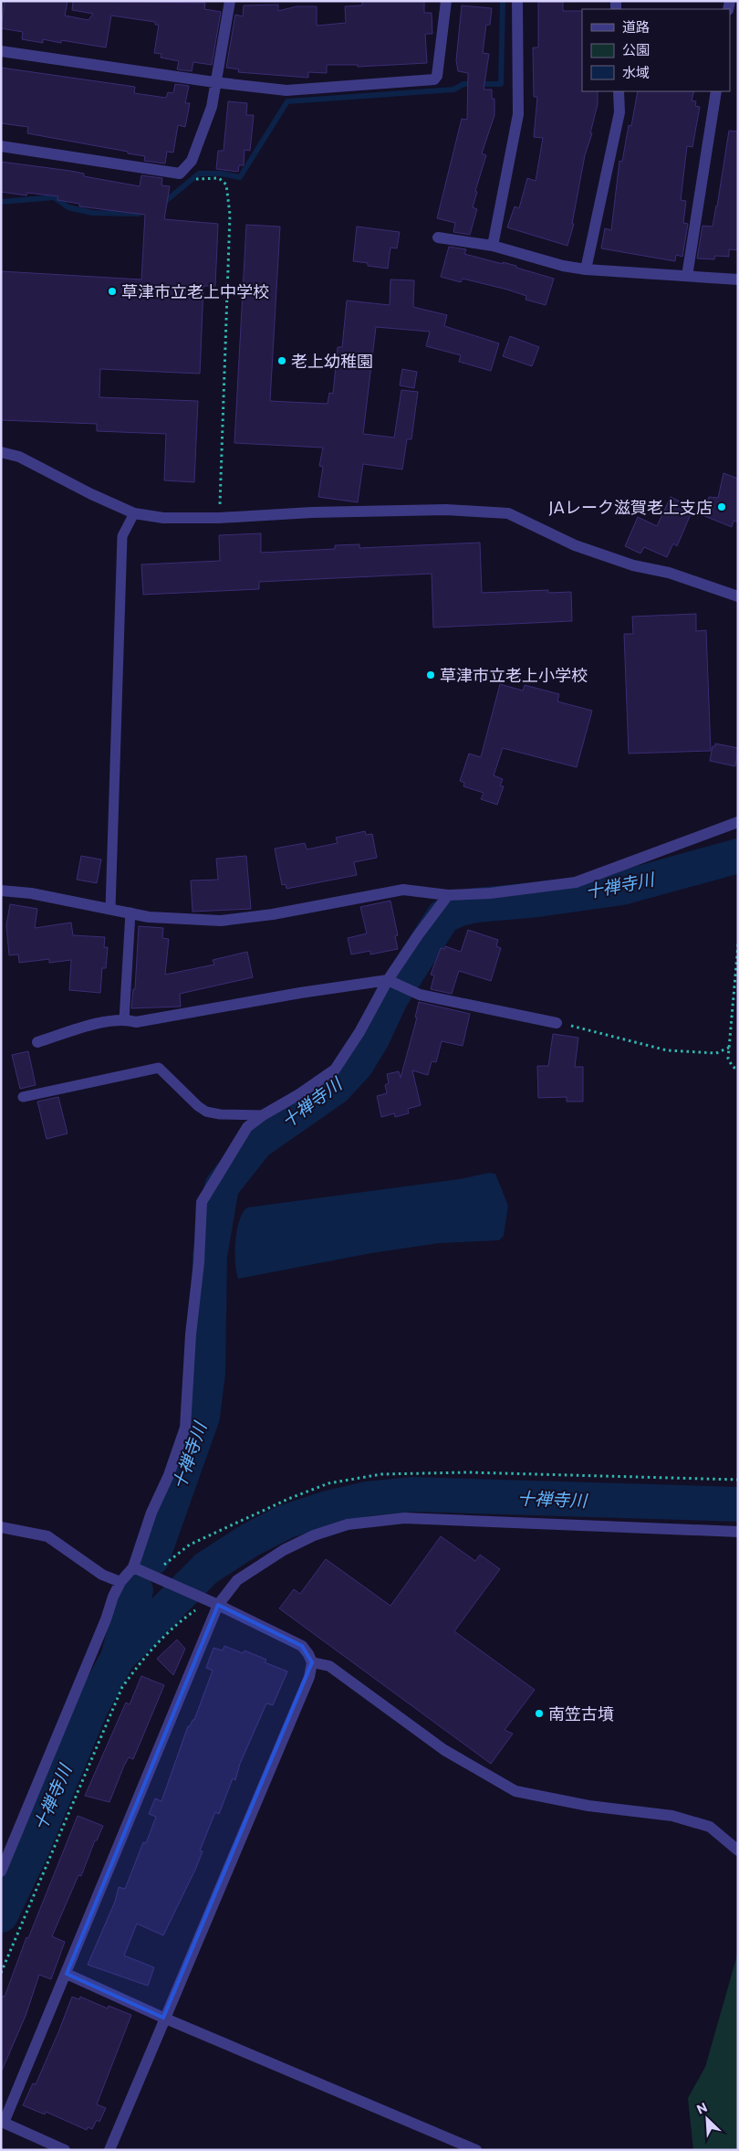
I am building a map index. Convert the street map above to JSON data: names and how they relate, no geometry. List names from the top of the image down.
{
  "water": ["十禅寺川"],
  "places": [
    "草津市立老上中学校",
    "老上幼稚園",
    "JAレーク滋賀老上支店",
    "草津市立老上小学校",
    "南笠古墳"
  ],
  "legend": ["道路", "公園", "水域"],
  "north": "top left"
}
